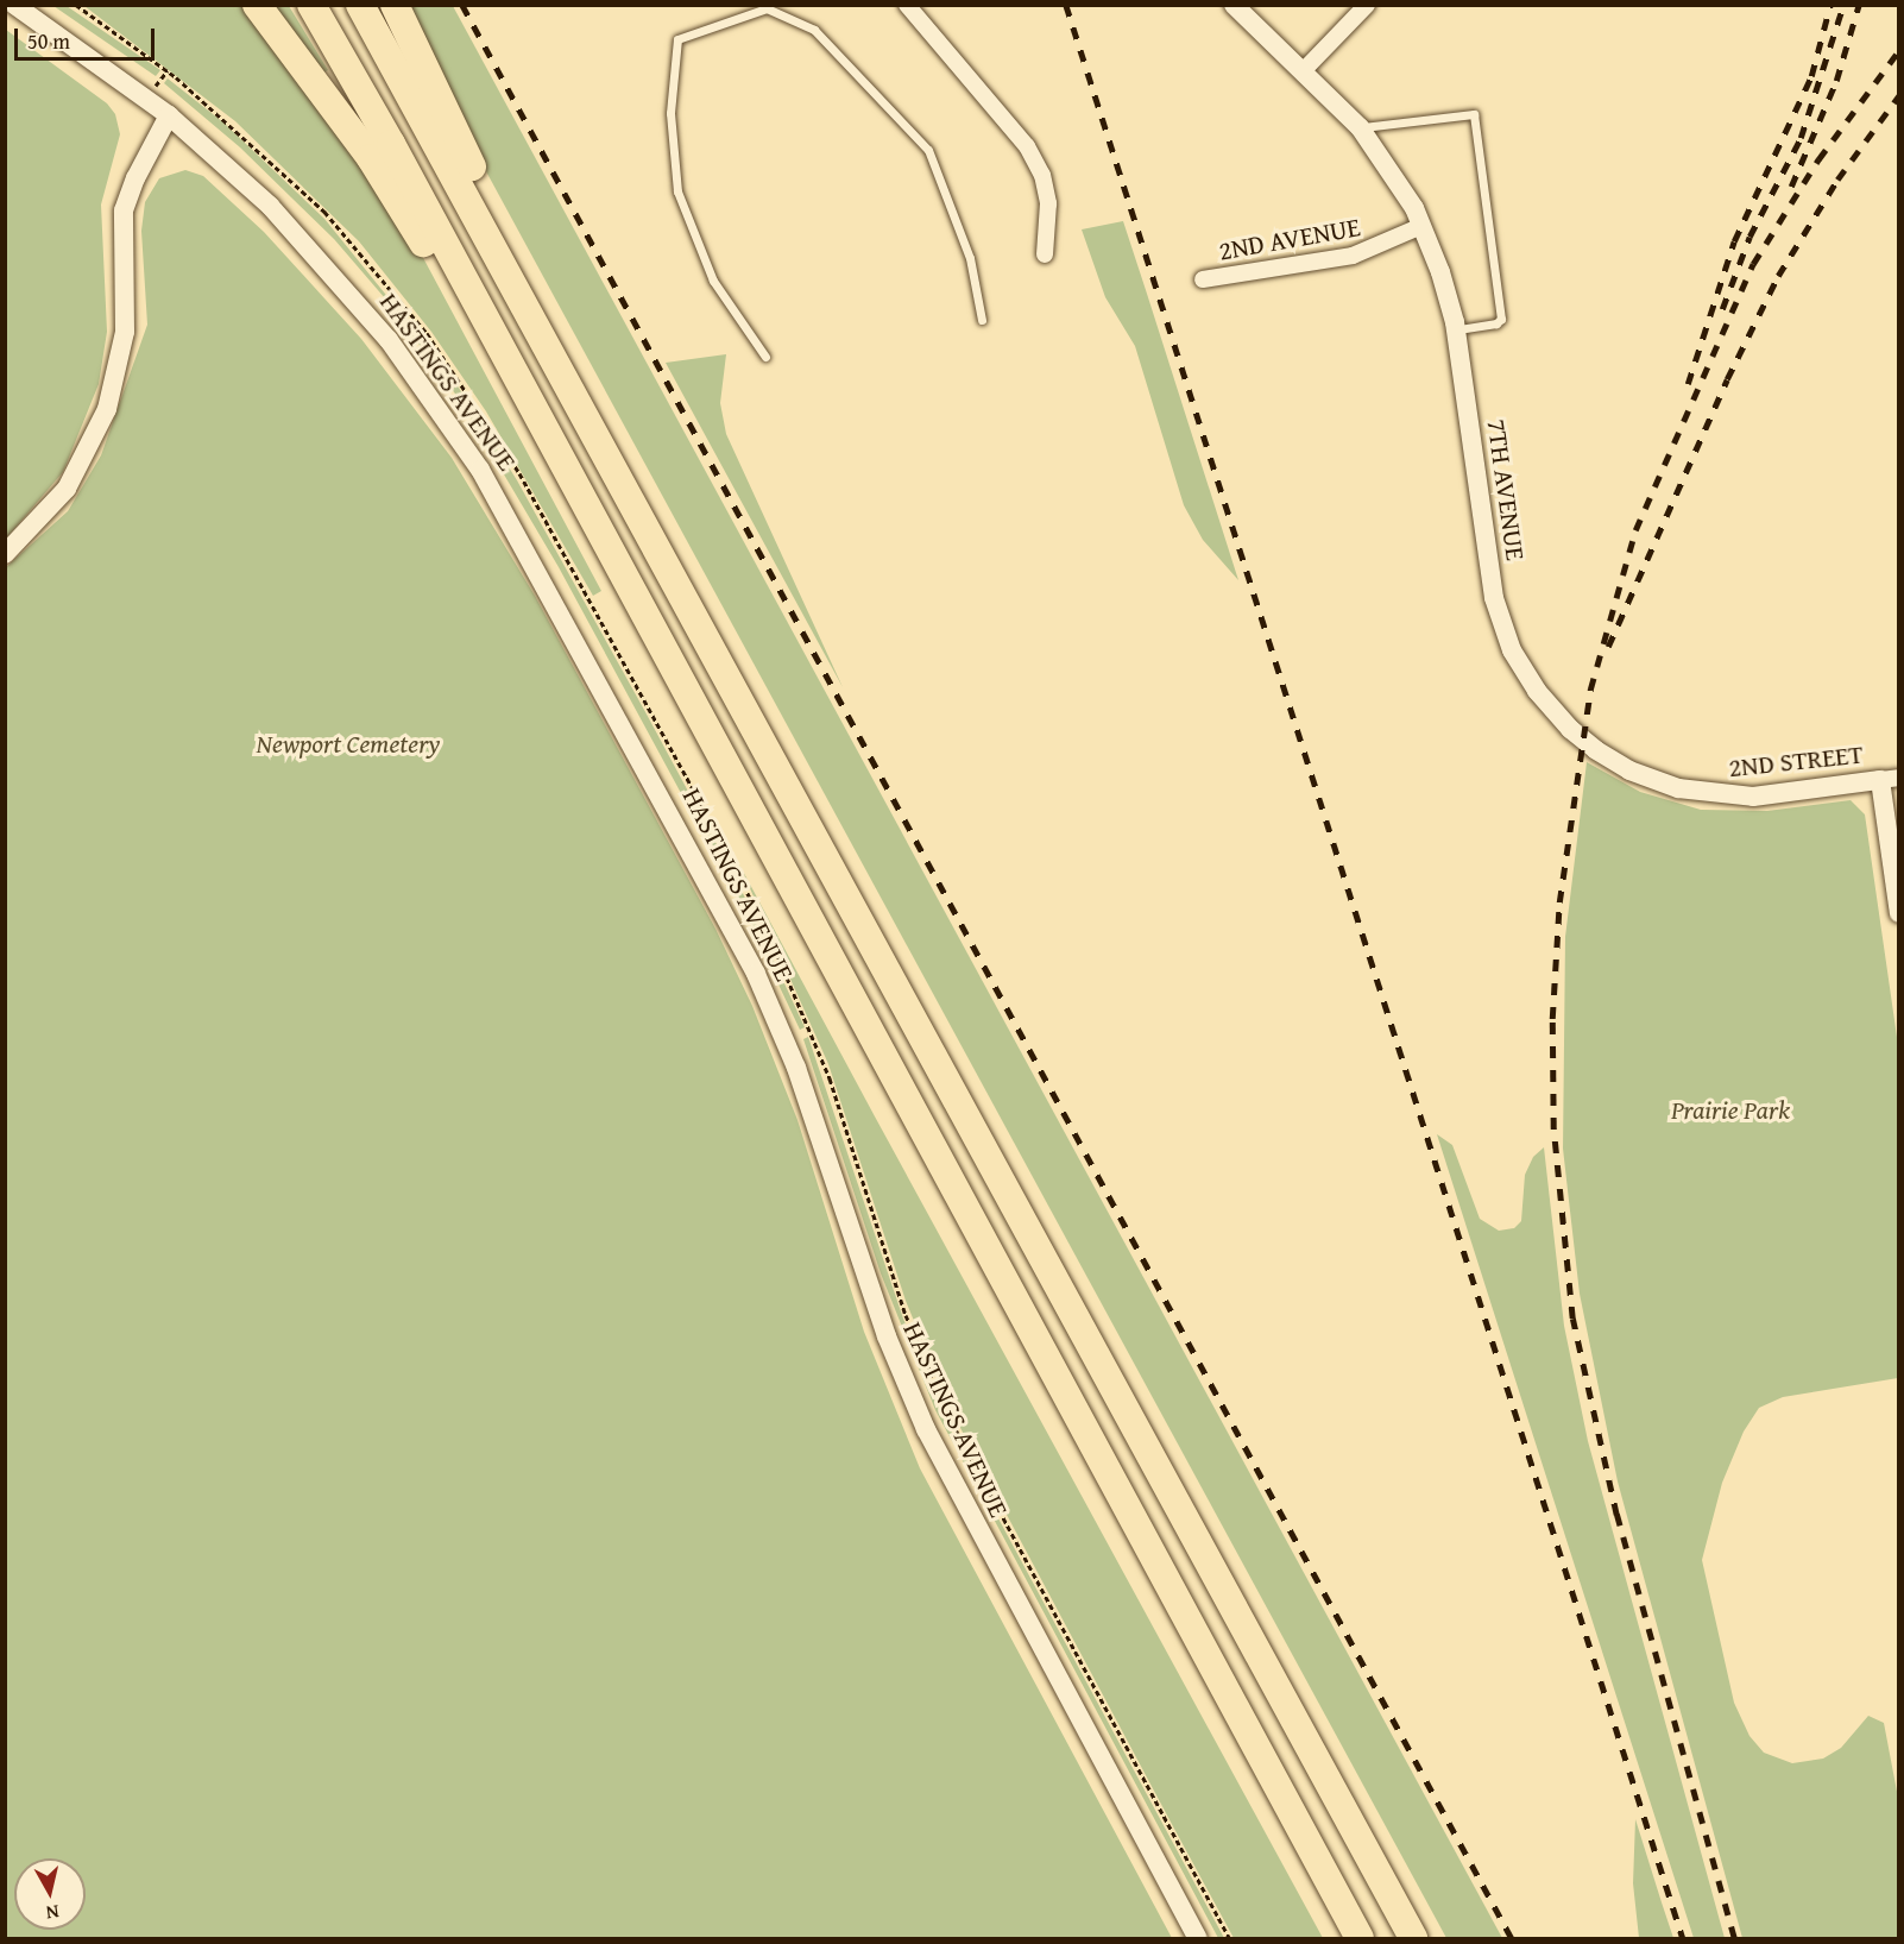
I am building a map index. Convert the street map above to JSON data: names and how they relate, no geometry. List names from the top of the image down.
{
  "streets": {
    "street": [
      "2ND AVENUE",
      "HASTINGS AVENUE",
      "7TH AVENUE",
      "2ND STREET"
    ]
  },
  "crossings": [
    ["2ND AVENUE", "7TH AVENUE"],
    ["7TH AVENUE", "2ND STREET"]
  ],
  "parks": ["Newport Cemetery", "Prairie Park"],
  "scale_bar": "50 m",
  "north": "bottom"
}
